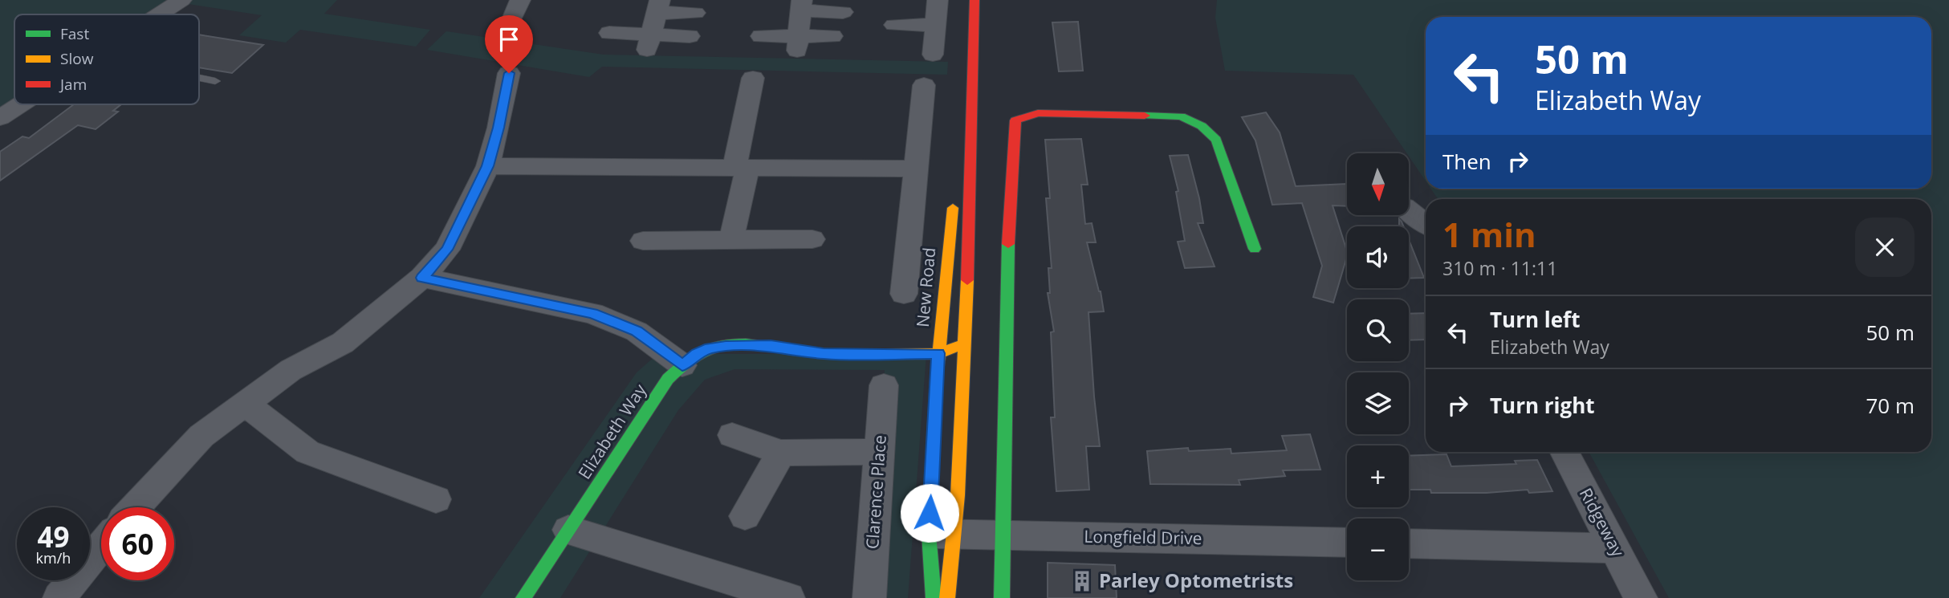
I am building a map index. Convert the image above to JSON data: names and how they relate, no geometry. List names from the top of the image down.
{
  "streets": {
    "street": [
      "New Road",
      "Elizabeth Way",
      "Clarence Place",
      "Ridgeway",
      "Longfield Drive"
    ]
  },
  "crossings": [
    ["New Road", "Elizabeth Way"],
    ["New Road", "Longfield Drive"]
  ],
  "places": {
    "building": ["Parley Optometrists"]
  },
  "legend": ["Fast", "Slow", "Jam"],
  "north": "bottom",
  "page": {
    "turn": ["50 m", "Elizabeth Way"],
    "then": "Then",
    "map_buttons": ["+", "−"],
    "heading": ["1 min", "310 m · 11:11"],
    "list": [
      {
        "name": "Turn left",
        "note": "Elizabeth Way",
        "value": "50 m"
      },
      {
        "name": "Turn right",
        "value": "70 m"
      }
    ],
    "speed": "49 km/h",
    "limit": "60"
  }
}
